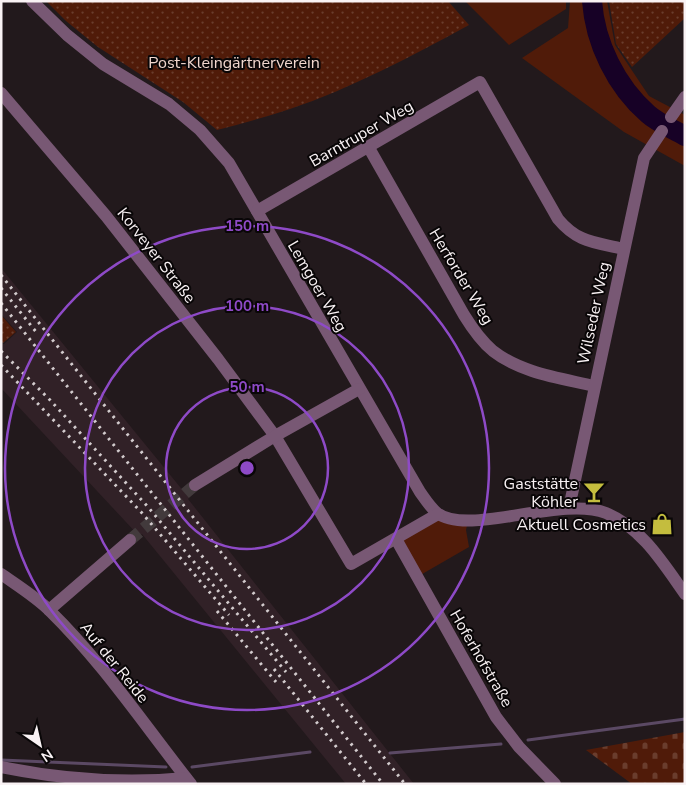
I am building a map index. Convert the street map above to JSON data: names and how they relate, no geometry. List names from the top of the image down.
{
  "streets": {
    "street": [
      "Barntruper Weg",
      "Korveyer Straße",
      "Herforder Weg",
      "Lemgoer Weg",
      "Wilseder Weg",
      "Hoferhofstraße",
      "Auf der Reide"
    ]
  },
  "crossings": [
    ["Barntruper Weg", "Herforder Weg"],
    ["Barntruper Weg", "Lemgoer Weg"],
    ["Barntruper Weg", "Wilseder Weg"],
    ["Korveyer Straße", "Lemgoer Weg"],
    ["Korveyer Straße", "Hoferhofstraße"],
    ["Herforder Weg", "Wilseder Weg"]
  ],
  "parks": ["Post-Kleingärtnerverein"],
  "places": {
    "bar": ["Gaststätte Köhler"],
    "shop": ["Aktuell Cosmetics"]
  },
  "north": "bottom right",
  "rings": ["150 m", "100 m", "50 m"]
}
